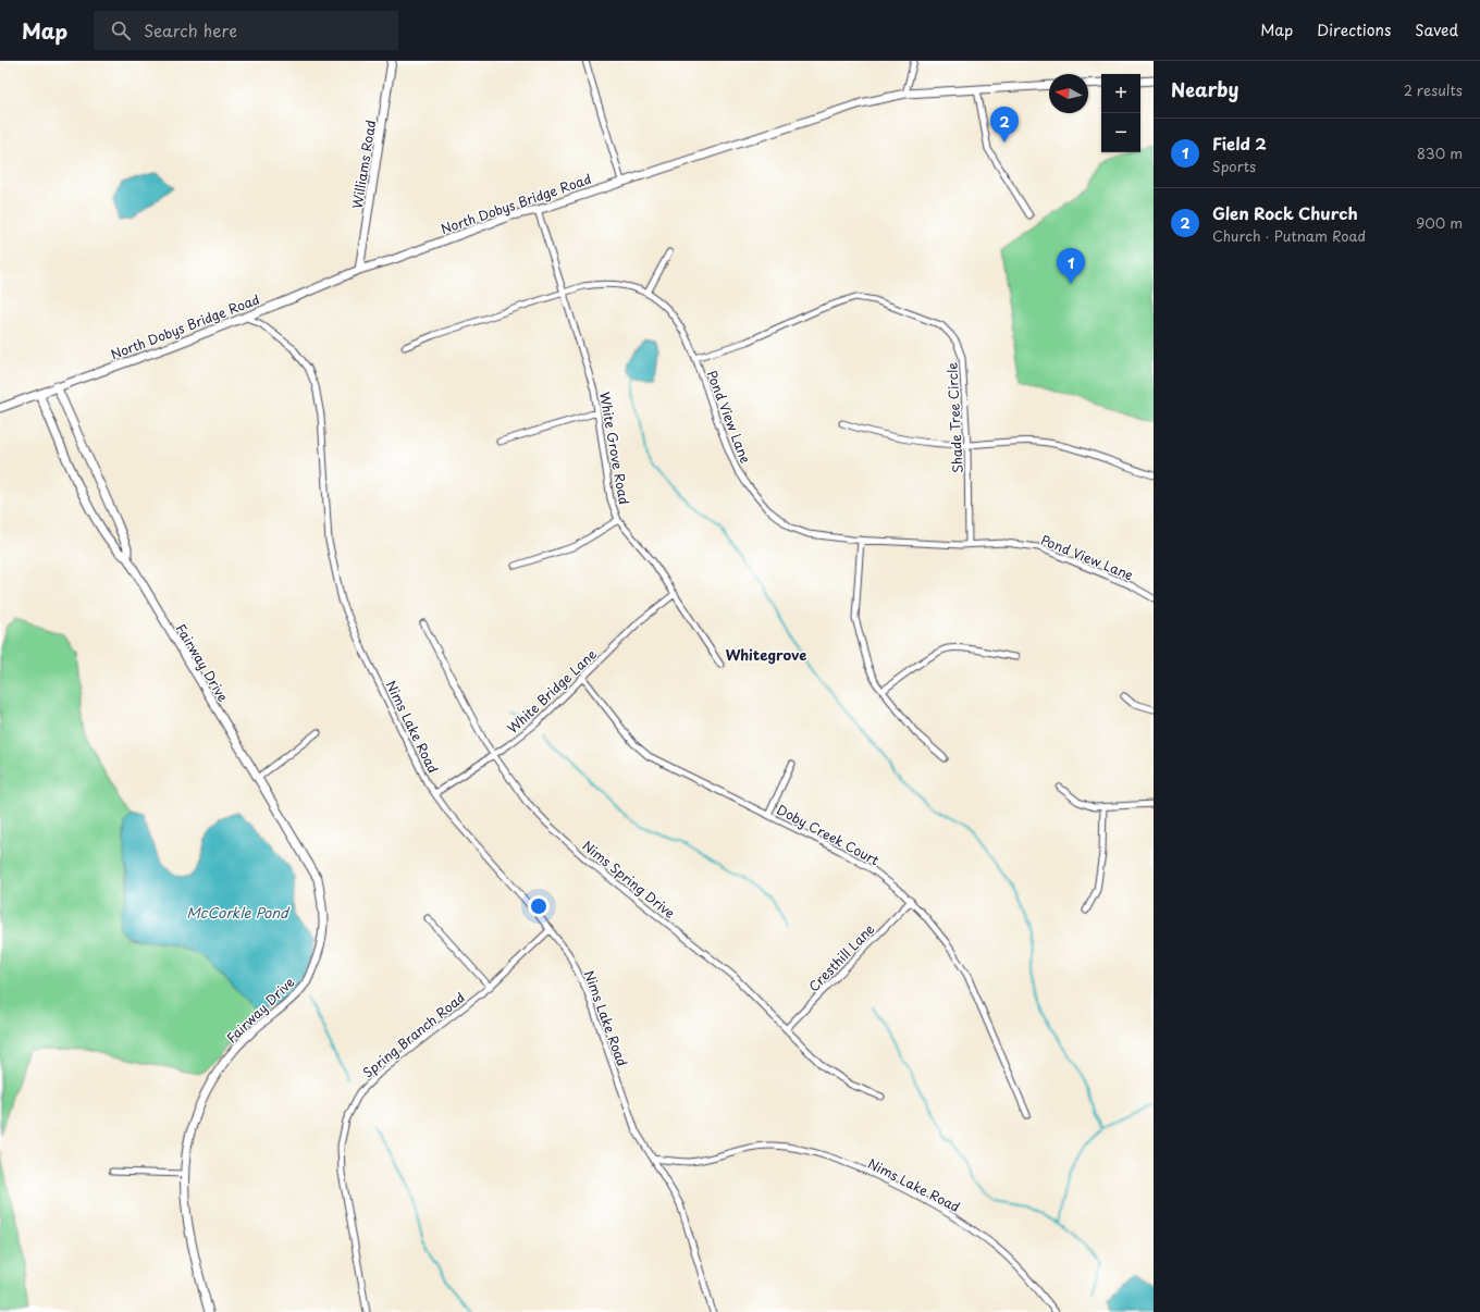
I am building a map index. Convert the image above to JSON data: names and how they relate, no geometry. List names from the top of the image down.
{
  "streets": {
    "street": [
      "Williams Road",
      "North Dobys Bridge Road",
      "Pond View Lane",
      "Shade Tree Circle",
      "White Grove Road",
      "Fairway Drive",
      "White Bridge Lane",
      "Nims Lake Road",
      "Doby Creek Court",
      "Nims Spring Drive",
      "Cresthill Lane",
      "Spring Branch Road"
    ]
  },
  "crossings": [
    ["Williams Road", "North Dobys Bridge Road"],
    ["North Dobys Bridge Road", "White Grove Road"],
    ["North Dobys Bridge Road", "Fairway Drive"],
    ["North Dobys Bridge Road", "Nims Lake Road"],
    ["Pond View Lane", "Shade Tree Circle"],
    ["Pond View Lane", "White Grove Road"],
    ["White Grove Road", "White Bridge Lane"],
    ["White Bridge Lane", "Nims Lake Road"],
    ["White Bridge Lane", "Doby Creek Court"],
    ["White Bridge Lane", "Nims Spring Drive"],
    ["Nims Lake Road", "Spring Branch Road"],
    ["Doby Creek Court", "Cresthill Lane"],
    ["Nims Spring Drive", "Cresthill Lane"]
  ],
  "districts": ["Whitegrove"],
  "water": ["McCorkle Pond"],
  "north": "left",
  "page": {
    "header": "Map",
    "search": "Search here",
    "nav": ["Map", "Directions", "Saved"],
    "heading": ["Nearby", "2 results"],
    "map_buttons": ["+", "−"],
    "pins": ["2", "1"],
    "list": [
      {
        "mark": "1",
        "name": "Field 2",
        "note": "Sports",
        "value": "830 m"
      },
      {
        "mark": "2",
        "name": "Glen Rock Church",
        "note": "Church · Putnam Road",
        "value": "900 m"
      }
    ]
  }
}
